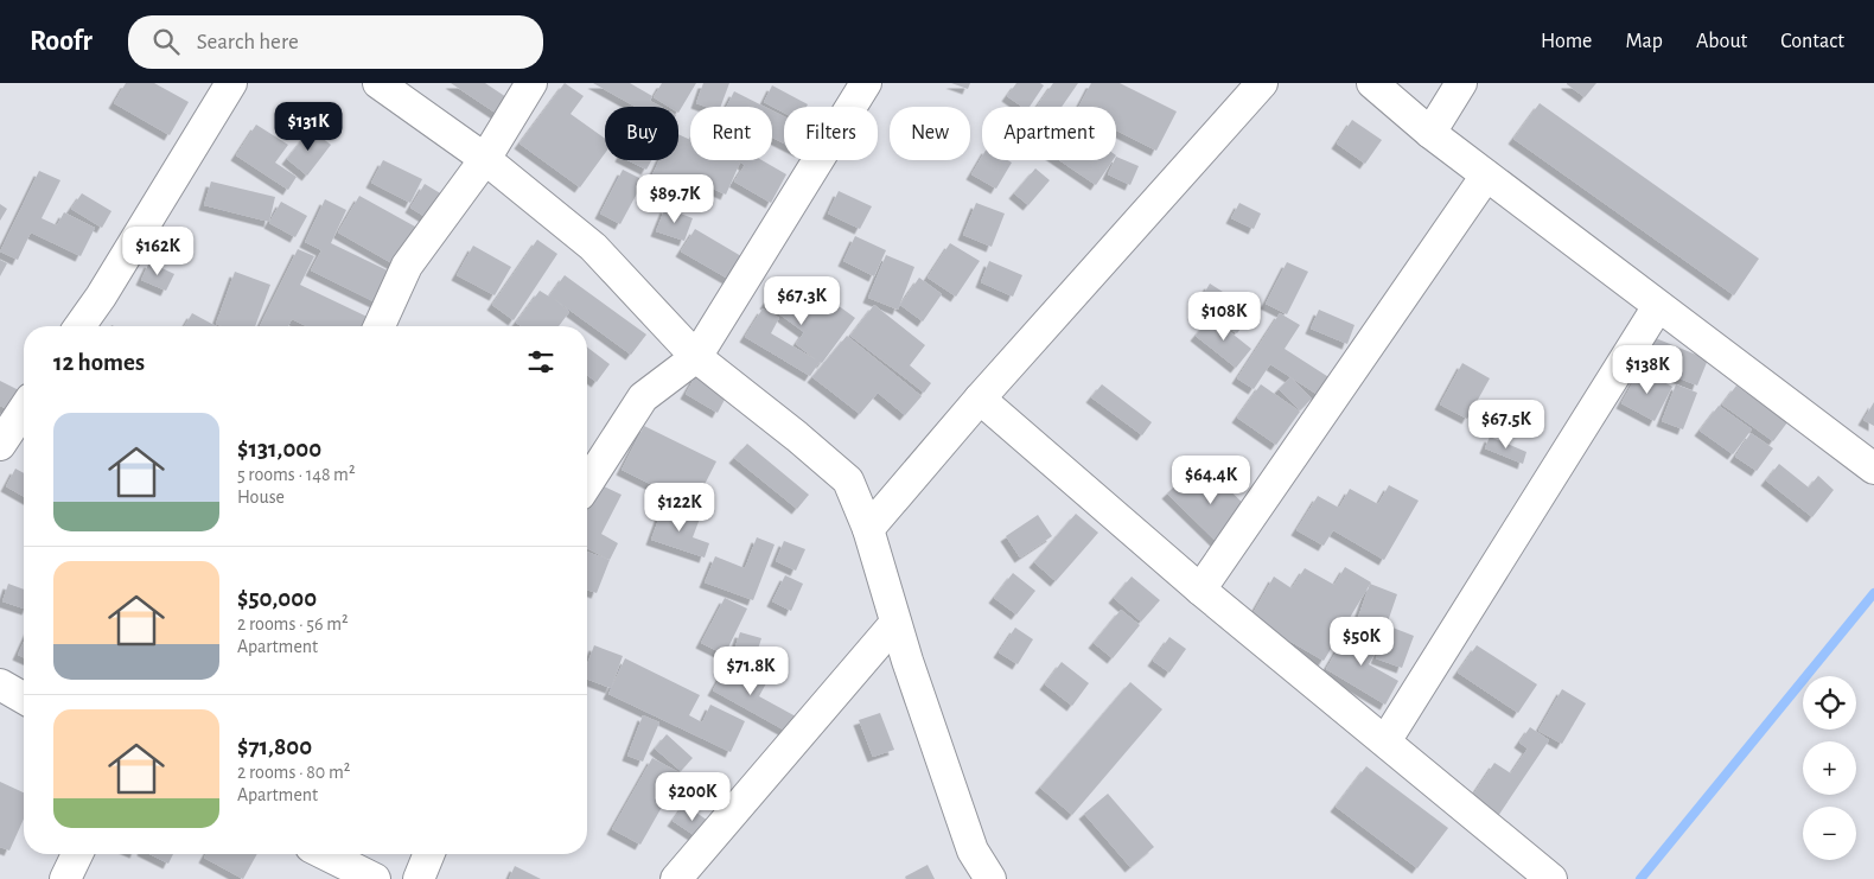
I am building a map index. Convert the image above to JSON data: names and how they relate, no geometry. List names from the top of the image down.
{
  "page": {
    "header": "Roofr",
    "search": "Search here",
    "nav": [
      "Home",
      "Map",
      "About",
      "Contact"
    ],
    "price": [
      "$131K",
      "$89.7K",
      "$162K",
      "$67.3K",
      "$108K",
      "$138K",
      "$67.5K",
      "$64.4K",
      "$122K",
      "$50K",
      "$71.8K",
      "$200K"
    ],
    "chip": [
      "Buy",
      "Rent",
      "Filters",
      "New",
      "Apartment"
    ],
    "heading": "12 homes",
    "list": [
      {
        "name": "$131,000",
        "note": "5 rooms · 148 m² · House"
      },
      {
        "name": "$50,000",
        "note": "2 rooms · 56 m² · Apartment"
      },
      {
        "name": "$71,800",
        "note": "2 rooms · 80 m² · Apartment"
      }
    ],
    "map_buttons": ["+", "−"]
  }
}
